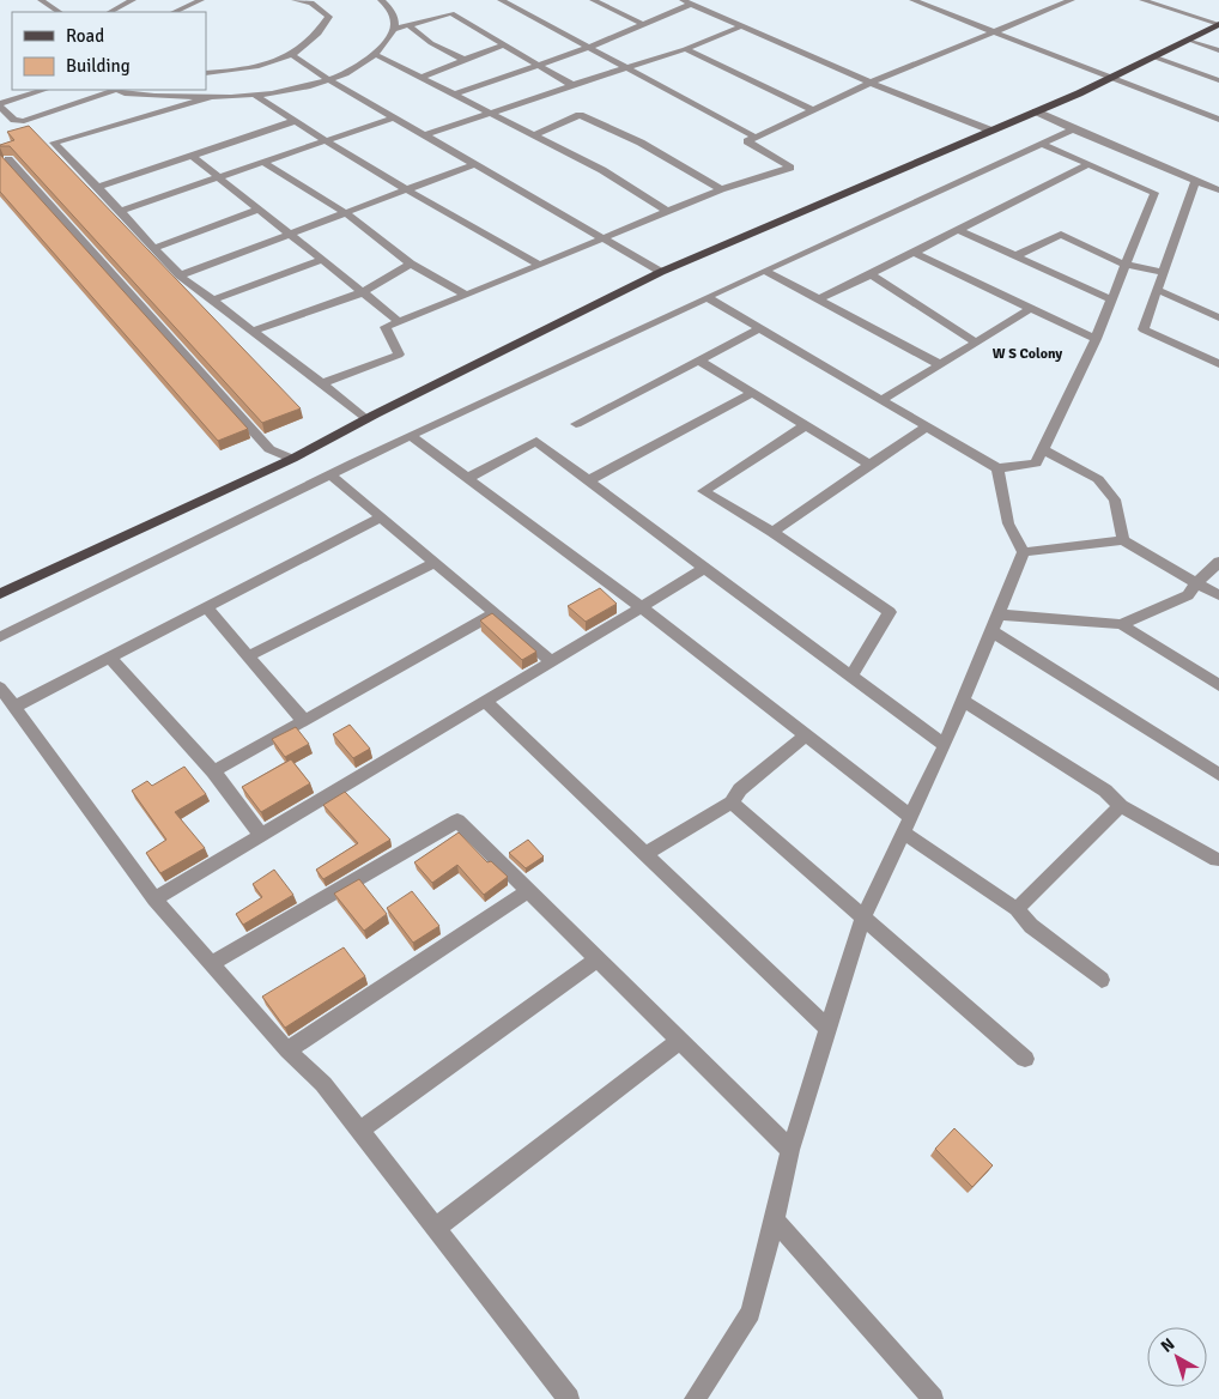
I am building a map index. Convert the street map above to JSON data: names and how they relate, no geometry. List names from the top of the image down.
{
  "districts": ["W S Colony"],
  "legend": ["Road", "Building"],
  "north": "top left"
}
